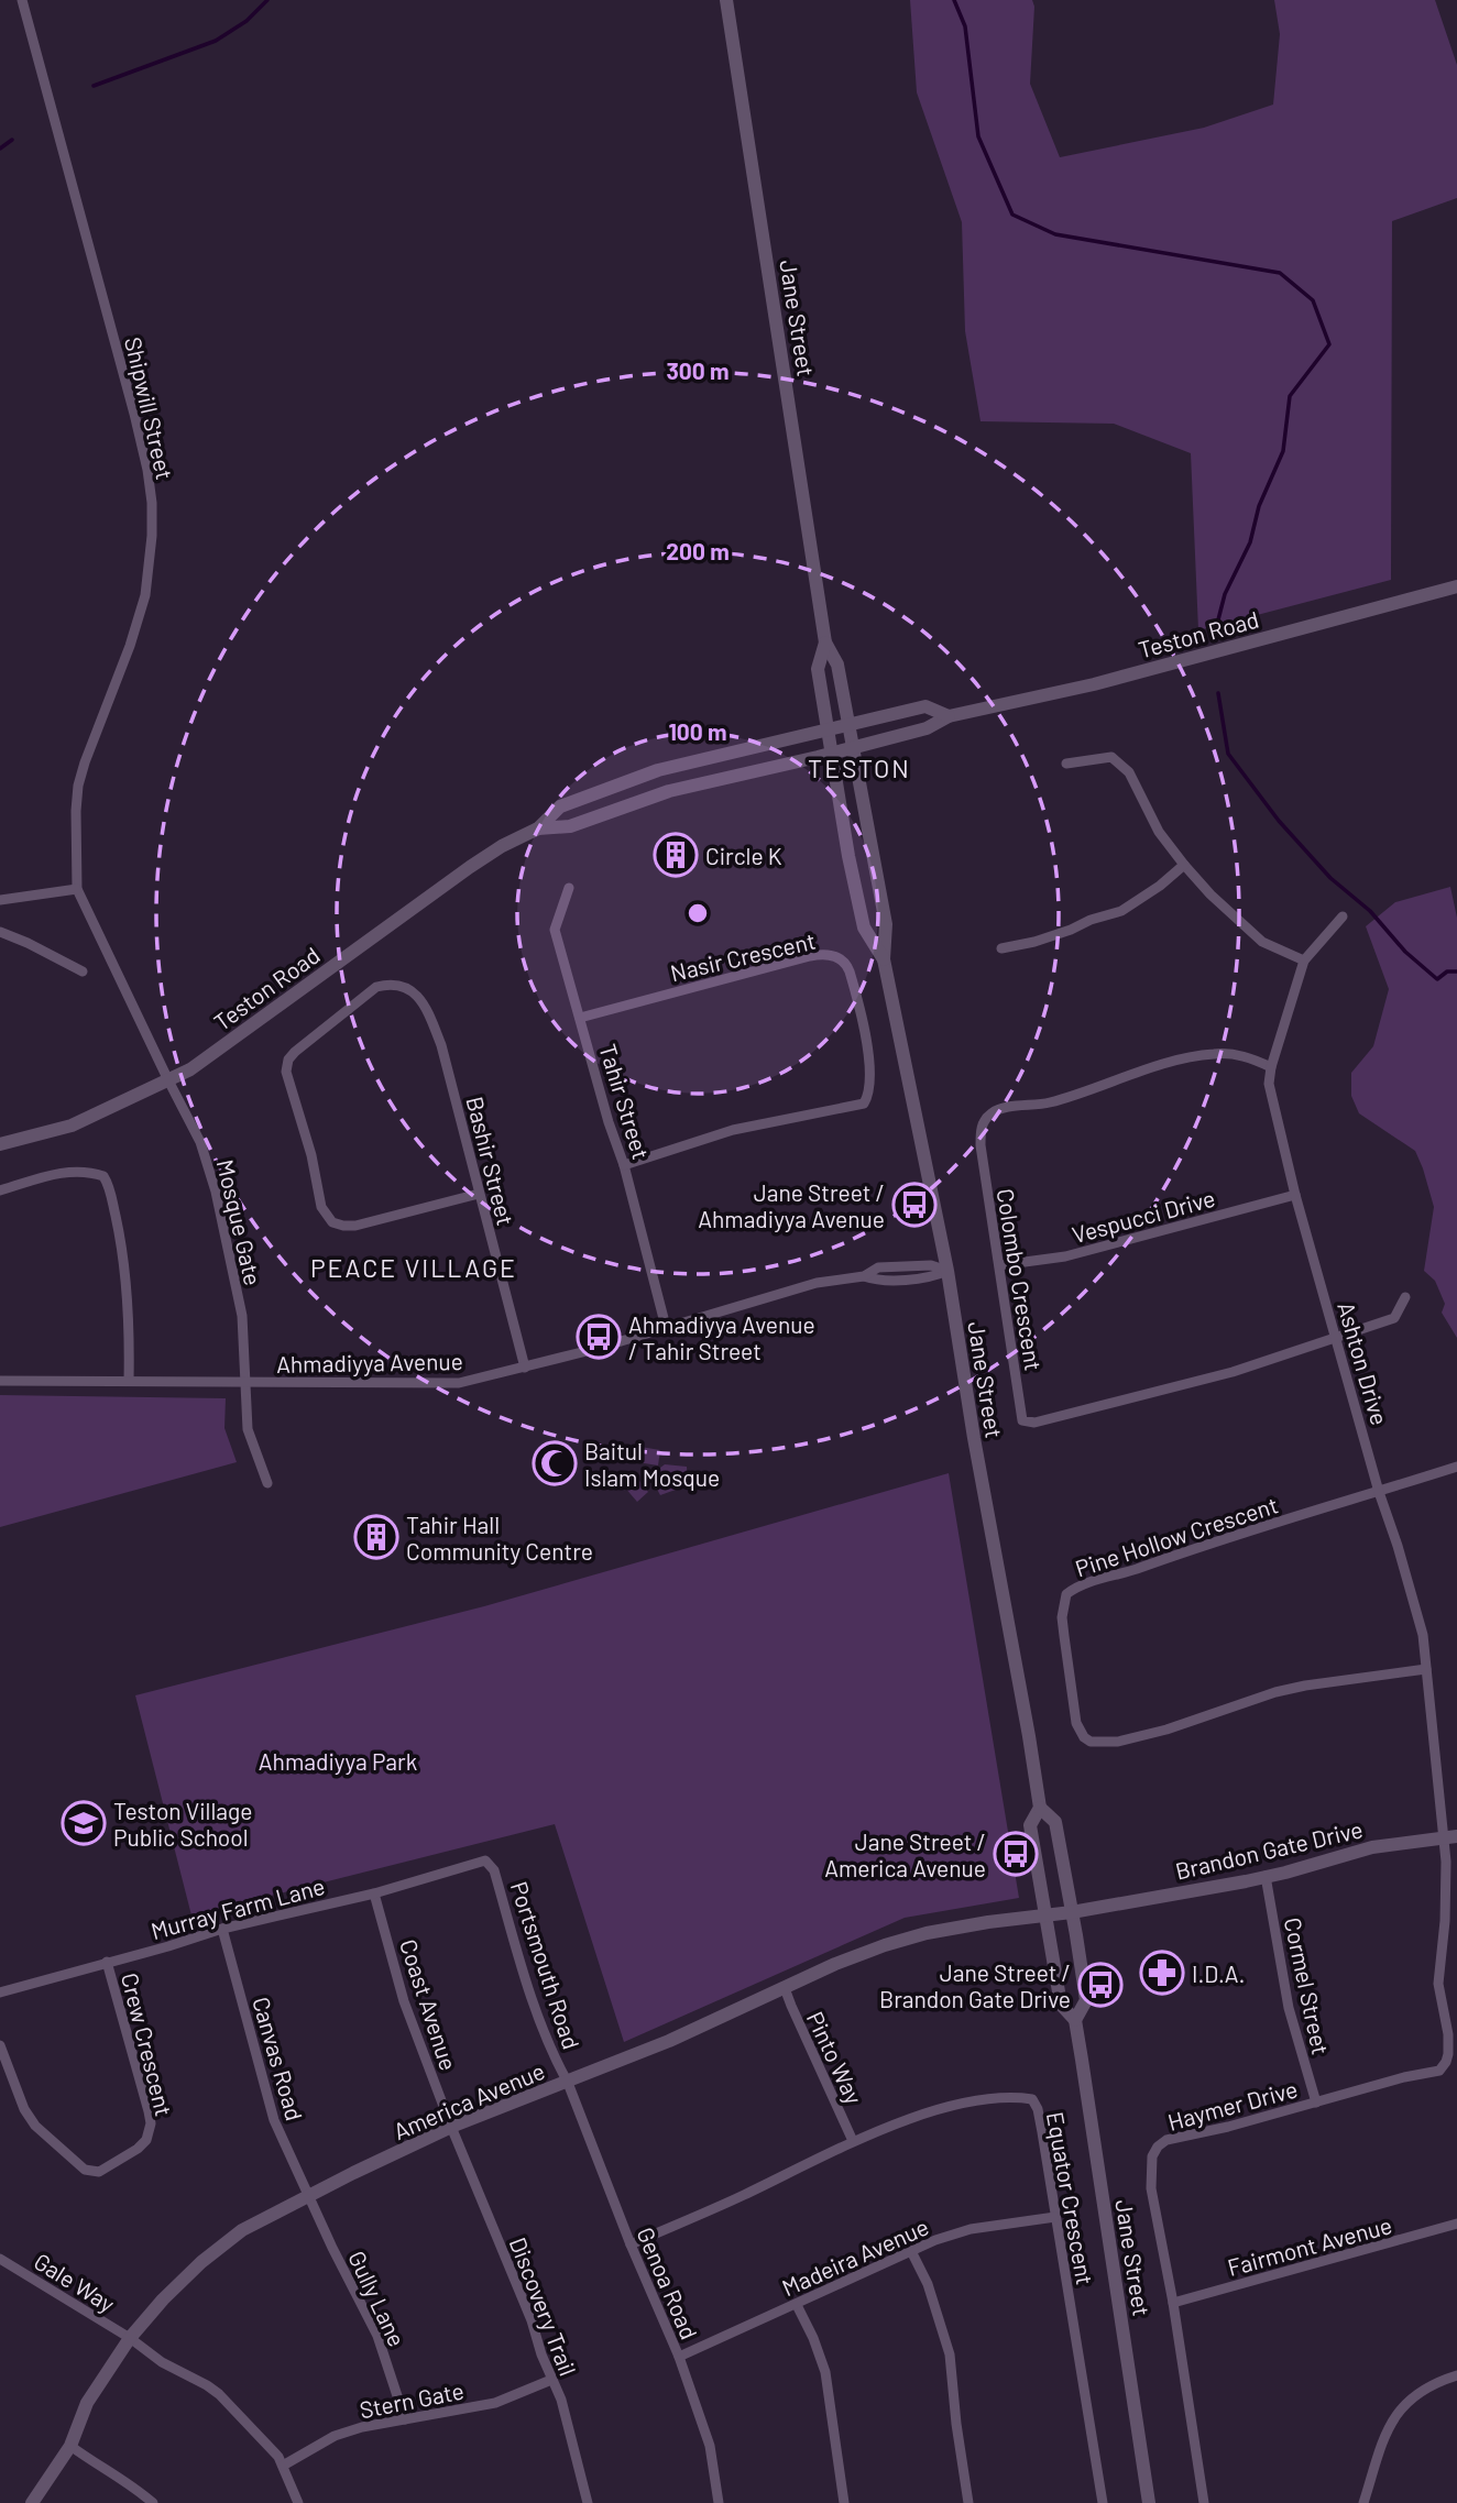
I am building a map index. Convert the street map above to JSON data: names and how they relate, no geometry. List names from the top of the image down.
{
  "streets": {
    "main road": [
      "Jane Street",
      "Teston Road",
      "Brandon Gate Drive",
      "America Avenue"
    ],
    "street": [
      "Shipwill Street",
      "Nasir Crescent",
      "Tahir Street",
      "Bashir Street",
      "Vespucci Drive",
      "Mosque Gate",
      "Colombo Crescent",
      "Ahmadiyya Avenue",
      "Ashton Drive",
      "Pine Hollow Crescent",
      "Murray Farm Lane",
      "Portsmouth Road",
      "Cormel Street",
      "Coast Avenue",
      "Crew Crescent",
      "Pinto Way",
      "Canvas Road",
      "Haymer Drive",
      "Equator Crescent",
      "Fairmont Avenue",
      "Madeira Avenue",
      "Gale Way",
      "Genoa Road",
      "Gully Lane",
      "Discovery Trail",
      "Stern Gate"
    ]
  },
  "crossings": [
    ["Jane Street", "Teston Road"],
    ["Jane Street", "Ahmadiyya Avenue"],
    ["Jane Street", "Brandon Gate Drive"],
    ["Jane Street", "America Avenue"],
    ["Shipwill Street", "Teston Road"],
    ["Shipwill Street", "Mosque Gate"],
    ["Teston Road", "Mosque Gate"],
    ["Nasir Crescent", "Tahir Street"],
    ["Tahir Street", "Ahmadiyya Avenue"],
    ["Bashir Street", "Ahmadiyya Avenue"],
    ["Vespucci Drive", "Colombo Crescent"],
    ["Vespucci Drive", "Ashton Drive"],
    ["Mosque Gate", "Ahmadiyya Avenue"],
    ["Colombo Crescent", "Ashton Drive"],
    ["Ashton Drive", "Pine Hollow Crescent"],
    ["Ashton Drive", "Brandon Gate Drive"],
    ["Ashton Drive", "Haymer Drive"],
    ["Brandon Gate Drive", "Cormel Street"],
    ["Brandon Gate Drive", "America Avenue"],
    ["Brandon Gate Drive", "Haymer Drive"],
    ["Murray Farm Lane", "Portsmouth Road"],
    ["Murray Farm Lane", "Coast Avenue"],
    ["Murray Farm Lane", "Crew Crescent"],
    ["Murray Farm Lane", "Canvas Road"],
    ["Portsmouth Road", "America Avenue"],
    ["Portsmouth Road", "Genoa Road"],
    ["Cormel Street", "Haymer Drive"],
    ["Coast Avenue", "America Avenue"],
    ["Coast Avenue", "Discovery Trail"],
    ["Pinto Way", "America Avenue"],
    ["Pinto Way", "Equator Crescent"],
    ["Canvas Road", "America Avenue"],
    ["Canvas Road", "Gully Lane"],
    ["America Avenue", "Gale Way"],
    ["America Avenue", "Genoa Road"],
    ["America Avenue", "Gully Lane"],
    ["America Avenue", "Discovery Trail"],
    ["Haymer Drive", "Fairmont Avenue"],
    ["Equator Crescent", "Madeira Avenue"],
    ["Equator Crescent", "Genoa Road"],
    ["Madeira Avenue", "Genoa Road"],
    ["Gale Way", "Stern Gate"],
    ["Gully Lane", "Stern Gate"],
    ["Discovery Trail", "Stern Gate"]
  ],
  "districts": ["TESTON", "PEACE VILLAGE"],
  "parks": ["Ahmadiyya Park"],
  "places": {
    "building": ["Circle K", "Tahir Hall Community Centre"],
    "bus stop": [
      "Jane Street / Ahmadiyya Avenue",
      "Ahmadiyya Avenue / Tahir Street",
      "Jane Street / America Avenue",
      "Jane Street / Brandon Gate Drive"
    ],
    "mosque": ["Baitul Islam Mosque"],
    "school or university": ["Teston Village Public School"],
    "pharmacy": ["I.D.A."]
  },
  "rings": ["300 m", "200 m", "100 m"]
}
